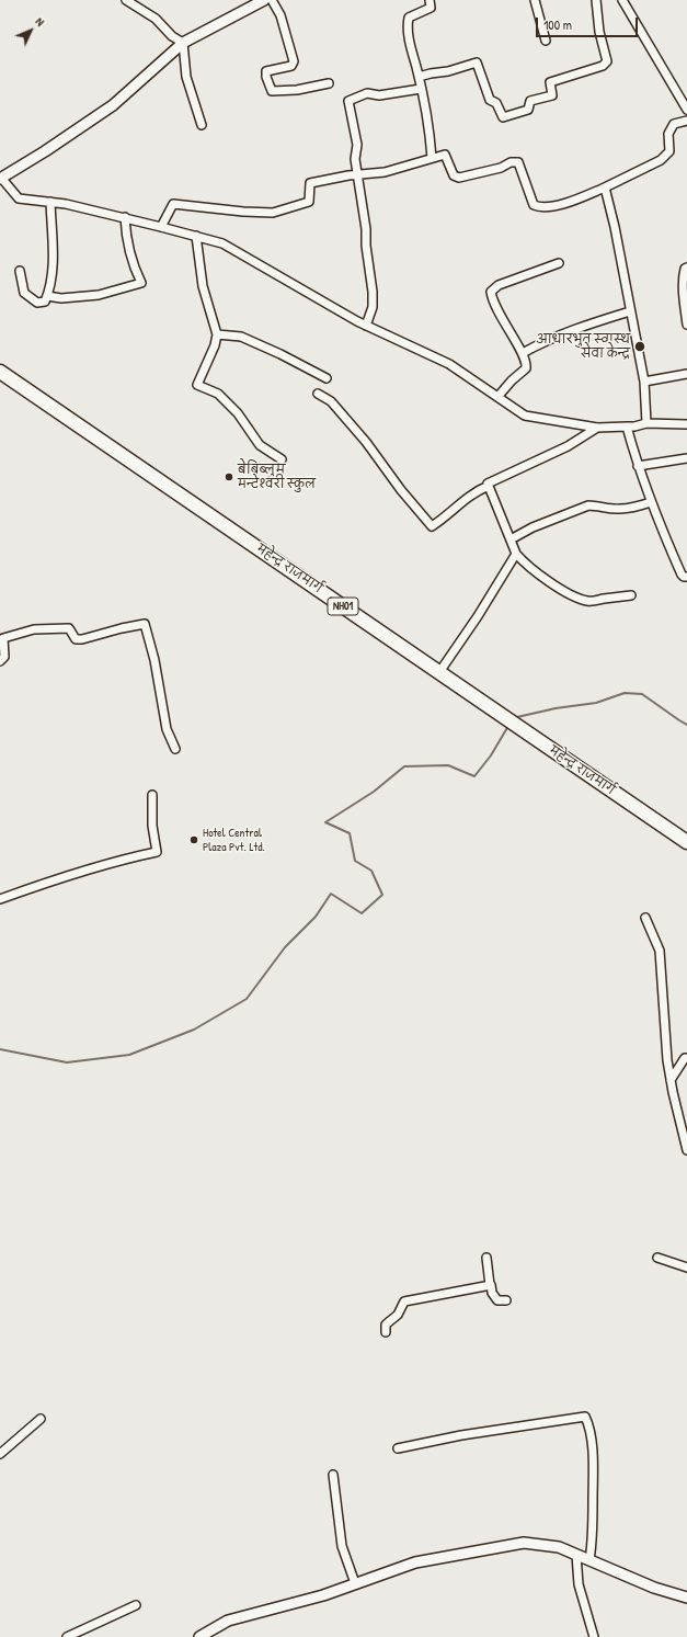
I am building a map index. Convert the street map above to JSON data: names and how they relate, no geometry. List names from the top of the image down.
{
  "streets": {
    "highway": ["महेन्द्र राजमार्ग", "NH01"]
  },
  "places": ["आधारभुत स्वास्थ सेवा केन्द्र", "बेबिब्लुम मन्टेश्वरी स्कुल", "Hotel Central Plaza Pvt. Ltd."],
  "scale_bar": "100 m",
  "north": "top right"
}
